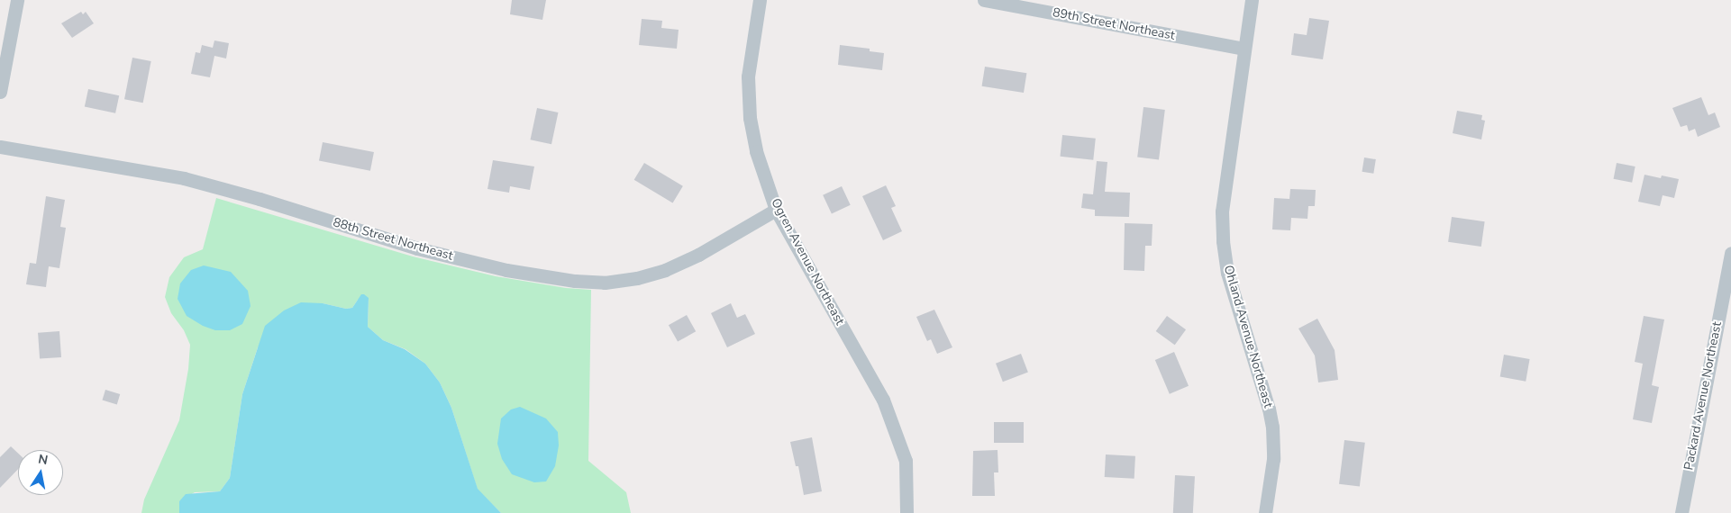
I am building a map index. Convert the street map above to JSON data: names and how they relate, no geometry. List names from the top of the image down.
{
  "streets": {
    "street": [
      "89th Street Northeast",
      "88th Street Northeast",
      "Ogren Avenue Northeast",
      "Ohland Avenue Northeast",
      "Packard Avenue Northeast"
    ]
  },
  "crossings": [
    ["89th Street Northeast", "Ohland Avenue Northeast"],
    ["88th Street Northeast", "Ogren Avenue Northeast"]
  ],
  "north": "top"
}
